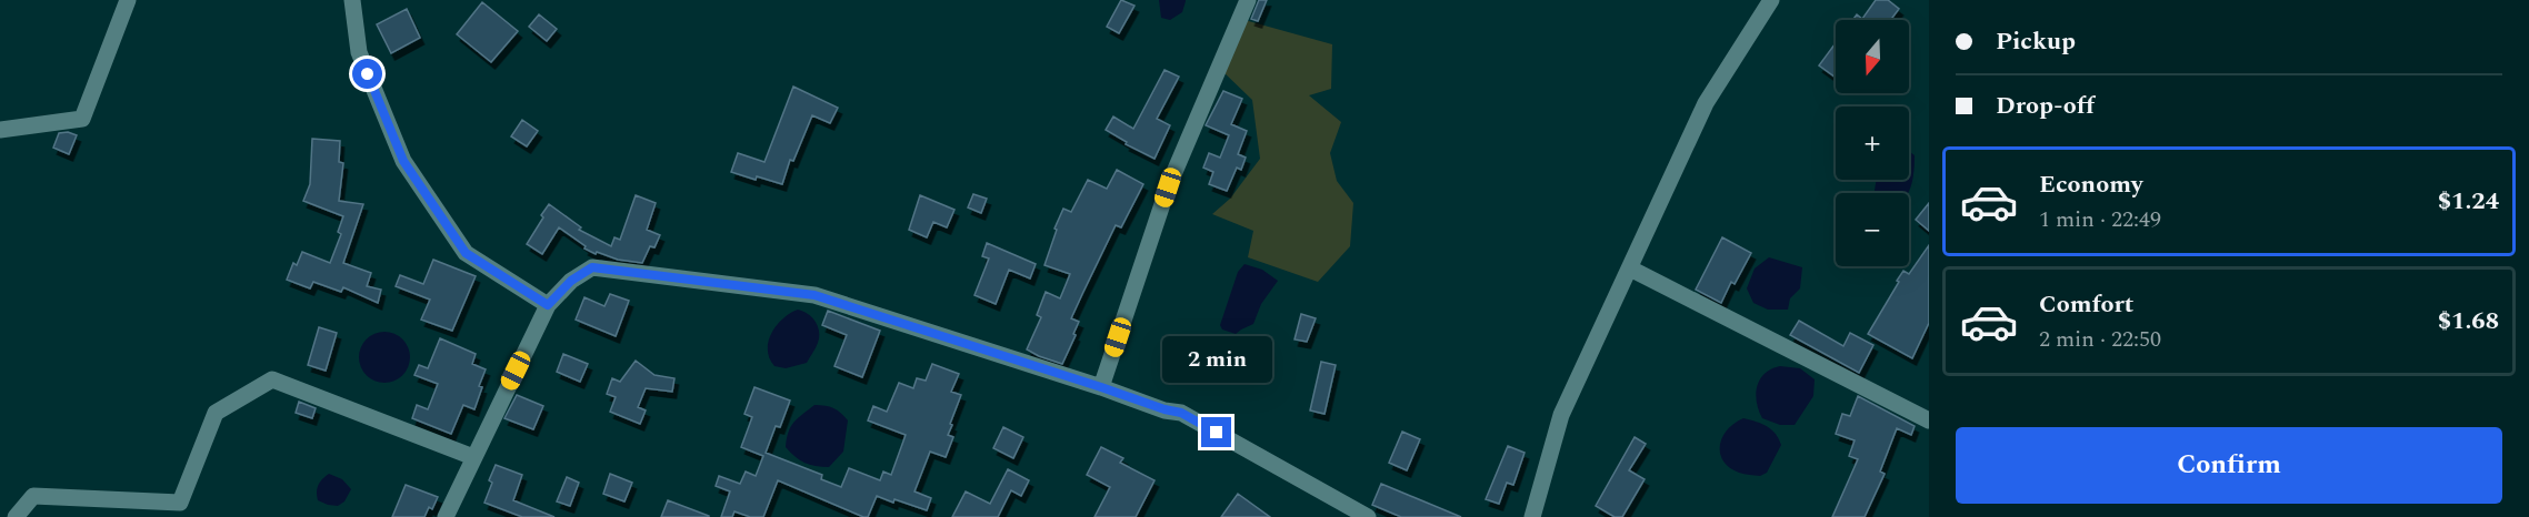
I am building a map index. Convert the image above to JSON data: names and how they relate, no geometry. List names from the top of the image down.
{
  "north": "bottom",
  "page": {
    "banner": ["Pickup", "Drop-off"],
    "map_buttons": ["+", "−"],
    "list": [
      {
        "name": "Economy",
        "note": "1 min · 22:49",
        "value": "$1.24"
      },
      {
        "name": "Comfort",
        "note": "2 min · 22:50",
        "value": "$1.68"
      }
    ],
    "bubble": "2 min",
    "buttons": "Confirm"
  }
}
